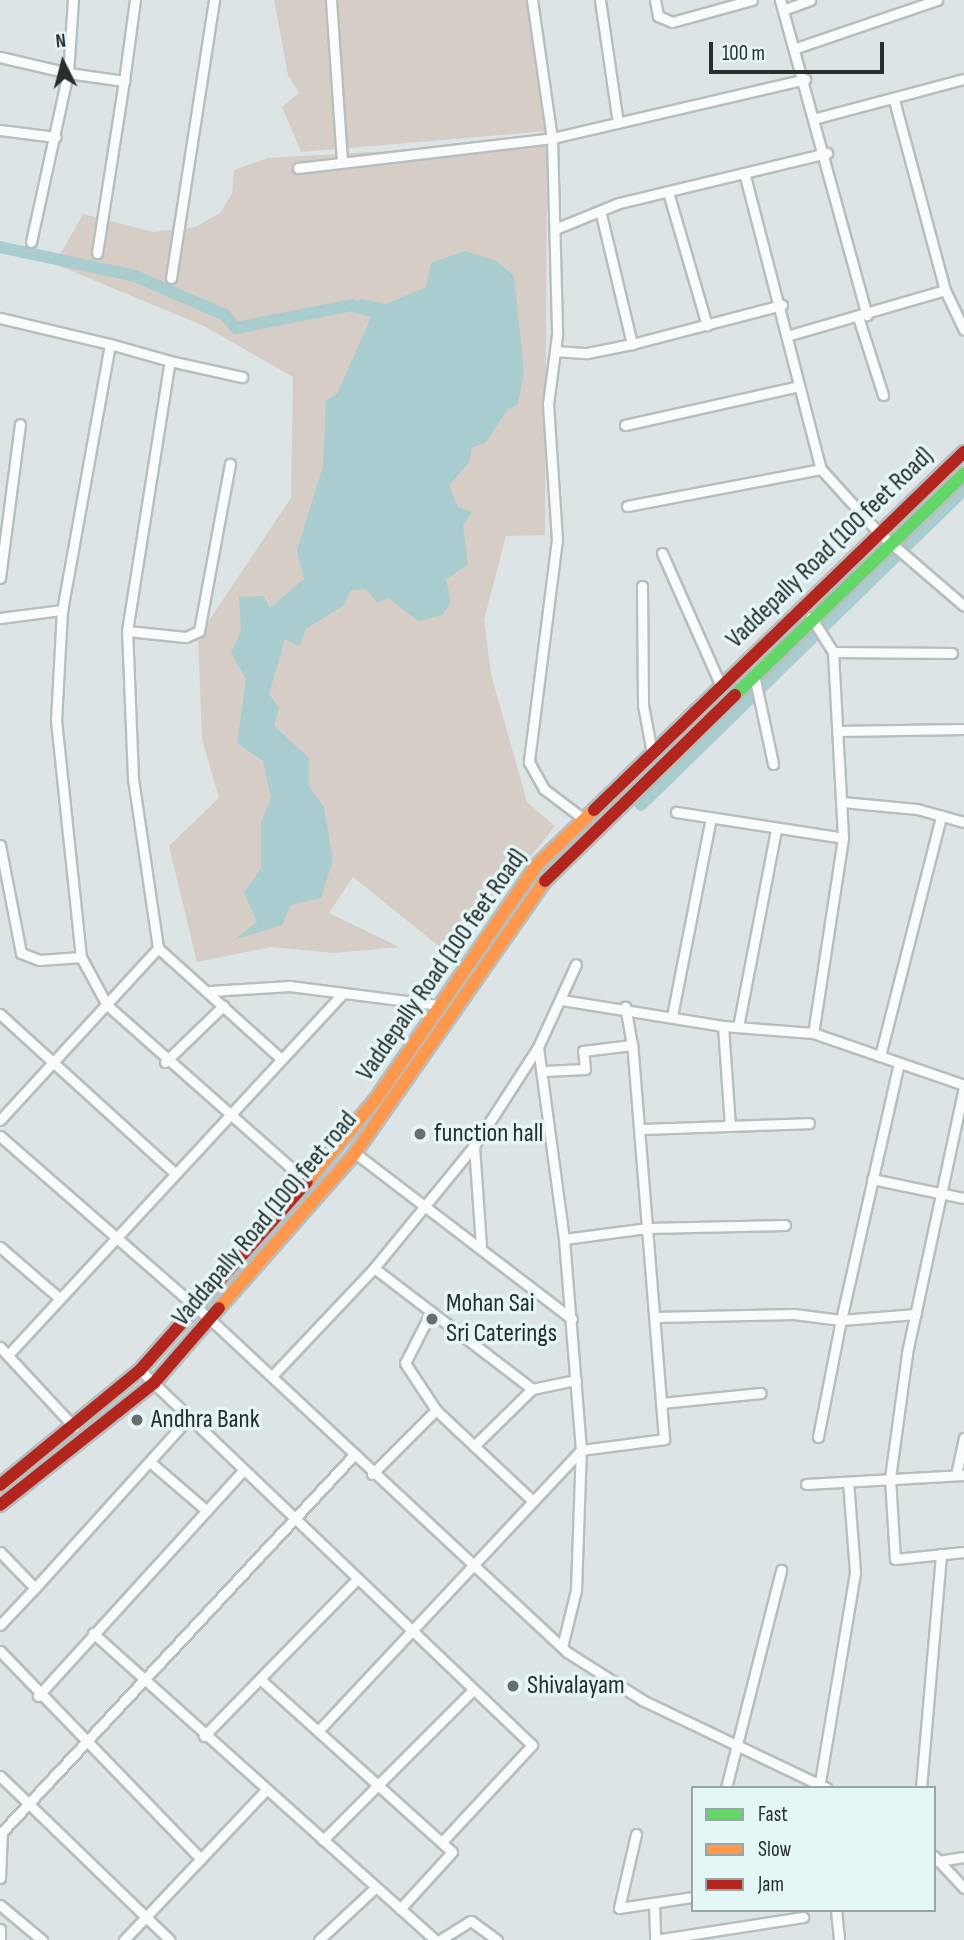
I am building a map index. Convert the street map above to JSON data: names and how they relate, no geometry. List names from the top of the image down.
{
  "streets": {
    "main road": ["Vaddepally Road (100 feet Road)", "Vaddapally Road (100) feet road"]
  },
  "places": [
    "function hall",
    "Mohan Sai Sri Caterings",
    "Andhra Bank",
    "Shivalayam"
  ],
  "legend": ["Fast", "Slow", "Jam"],
  "scale_bar": "100 m",
  "north": "top"
}
